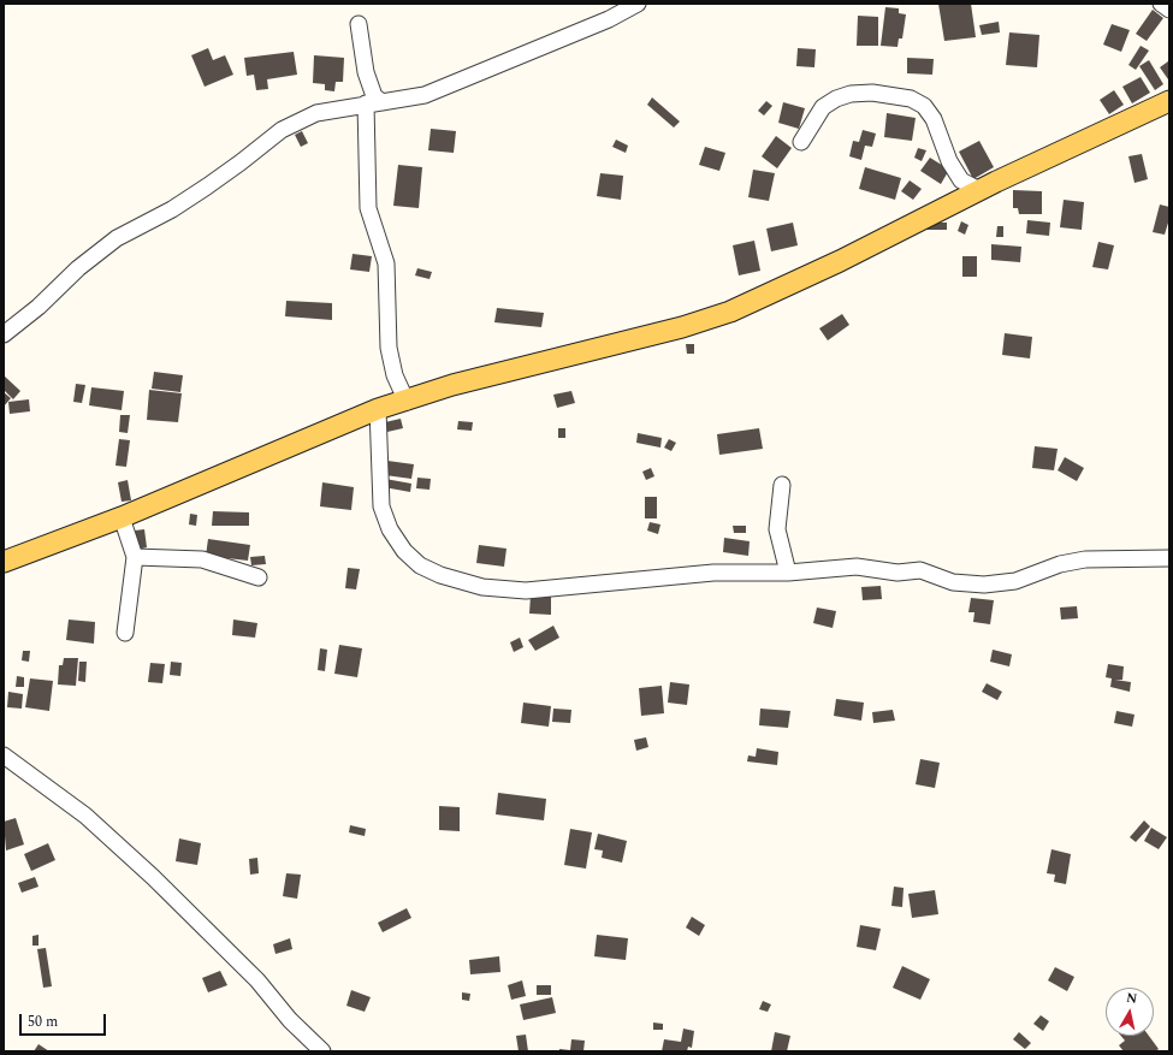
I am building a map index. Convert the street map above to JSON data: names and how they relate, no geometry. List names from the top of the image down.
{
  "scale_bar": "50 m",
  "north": "top"
}
